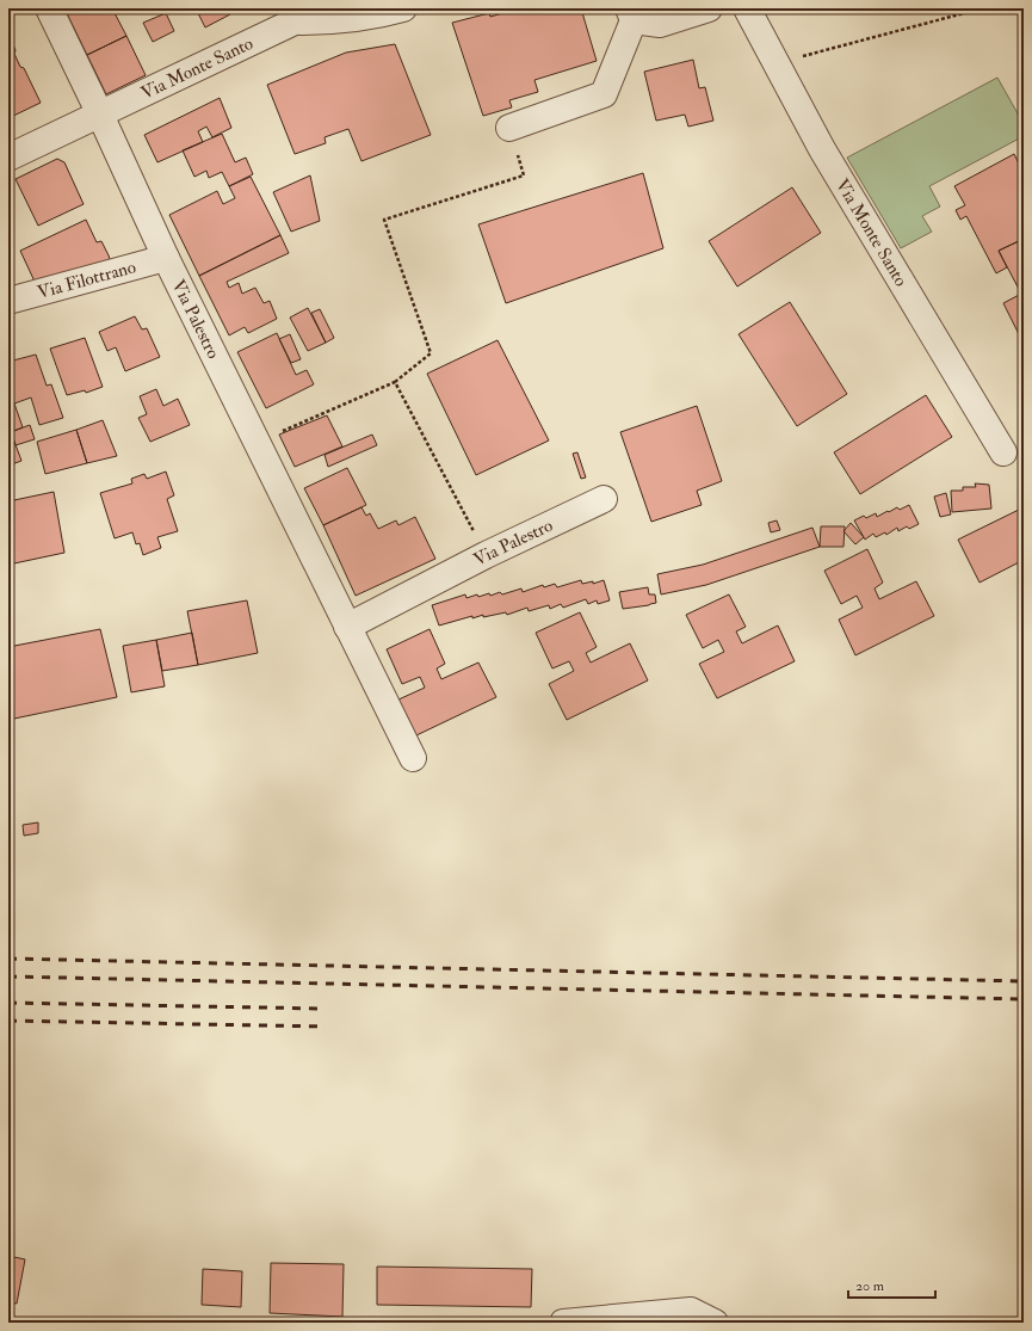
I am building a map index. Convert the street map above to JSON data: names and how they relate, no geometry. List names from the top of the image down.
{
  "streets": {
    "street": ["Via Monte Santo", "Via Filottrano", "Via Palestro"]
  },
  "crossings": [
    ["Via Monte Santo", "Via Palestro"],
    ["Via Filottrano", "Via Palestro"]
  ],
  "scale_bar": "20 m"
}
